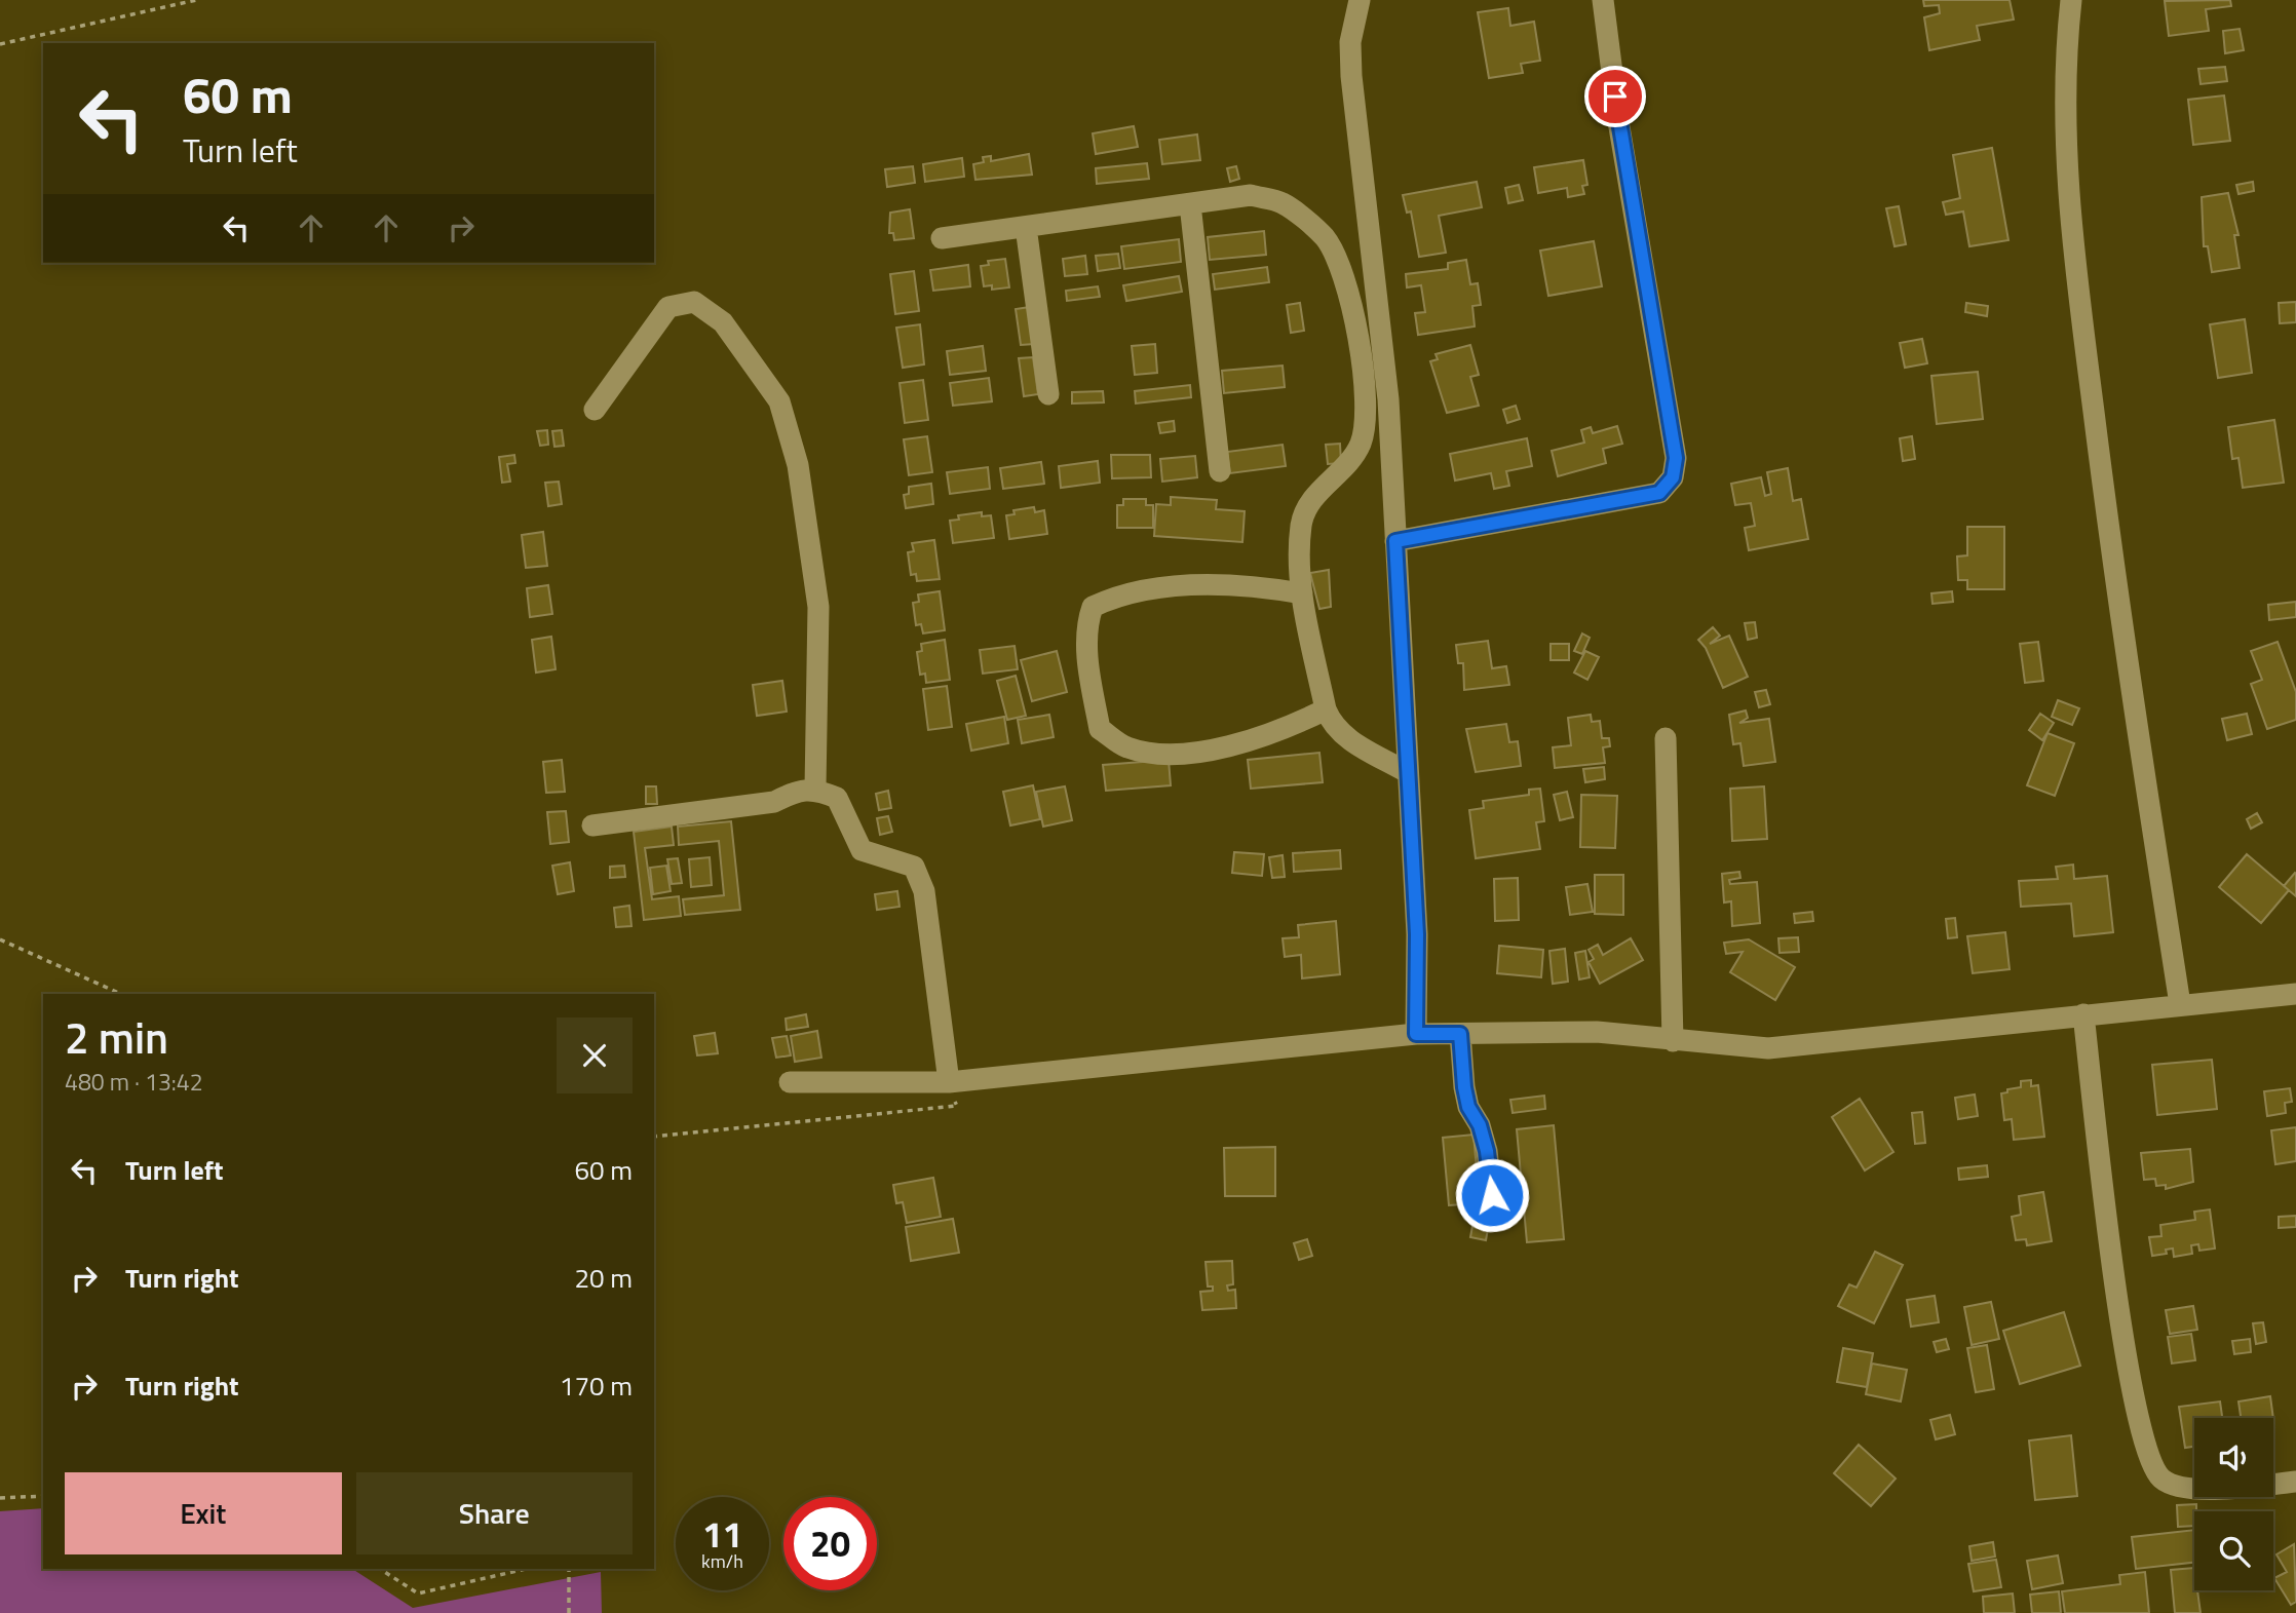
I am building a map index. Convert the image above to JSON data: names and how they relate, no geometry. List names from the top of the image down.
{
  "page": {
    "turn": ["60 m", "Turn left"],
    "heading": ["2 min", "480 m · 13:42"],
    "list": [
      {
        "name": "Turn left",
        "value": "60 m"
      },
      {
        "name": "Turn right",
        "value": "20 m"
      },
      {
        "name": "Turn right",
        "value": "170 m"
      }
    ],
    "buttons": ["Exit", "Share"],
    "speed": "11 km/h",
    "limit": "20"
  }
}
